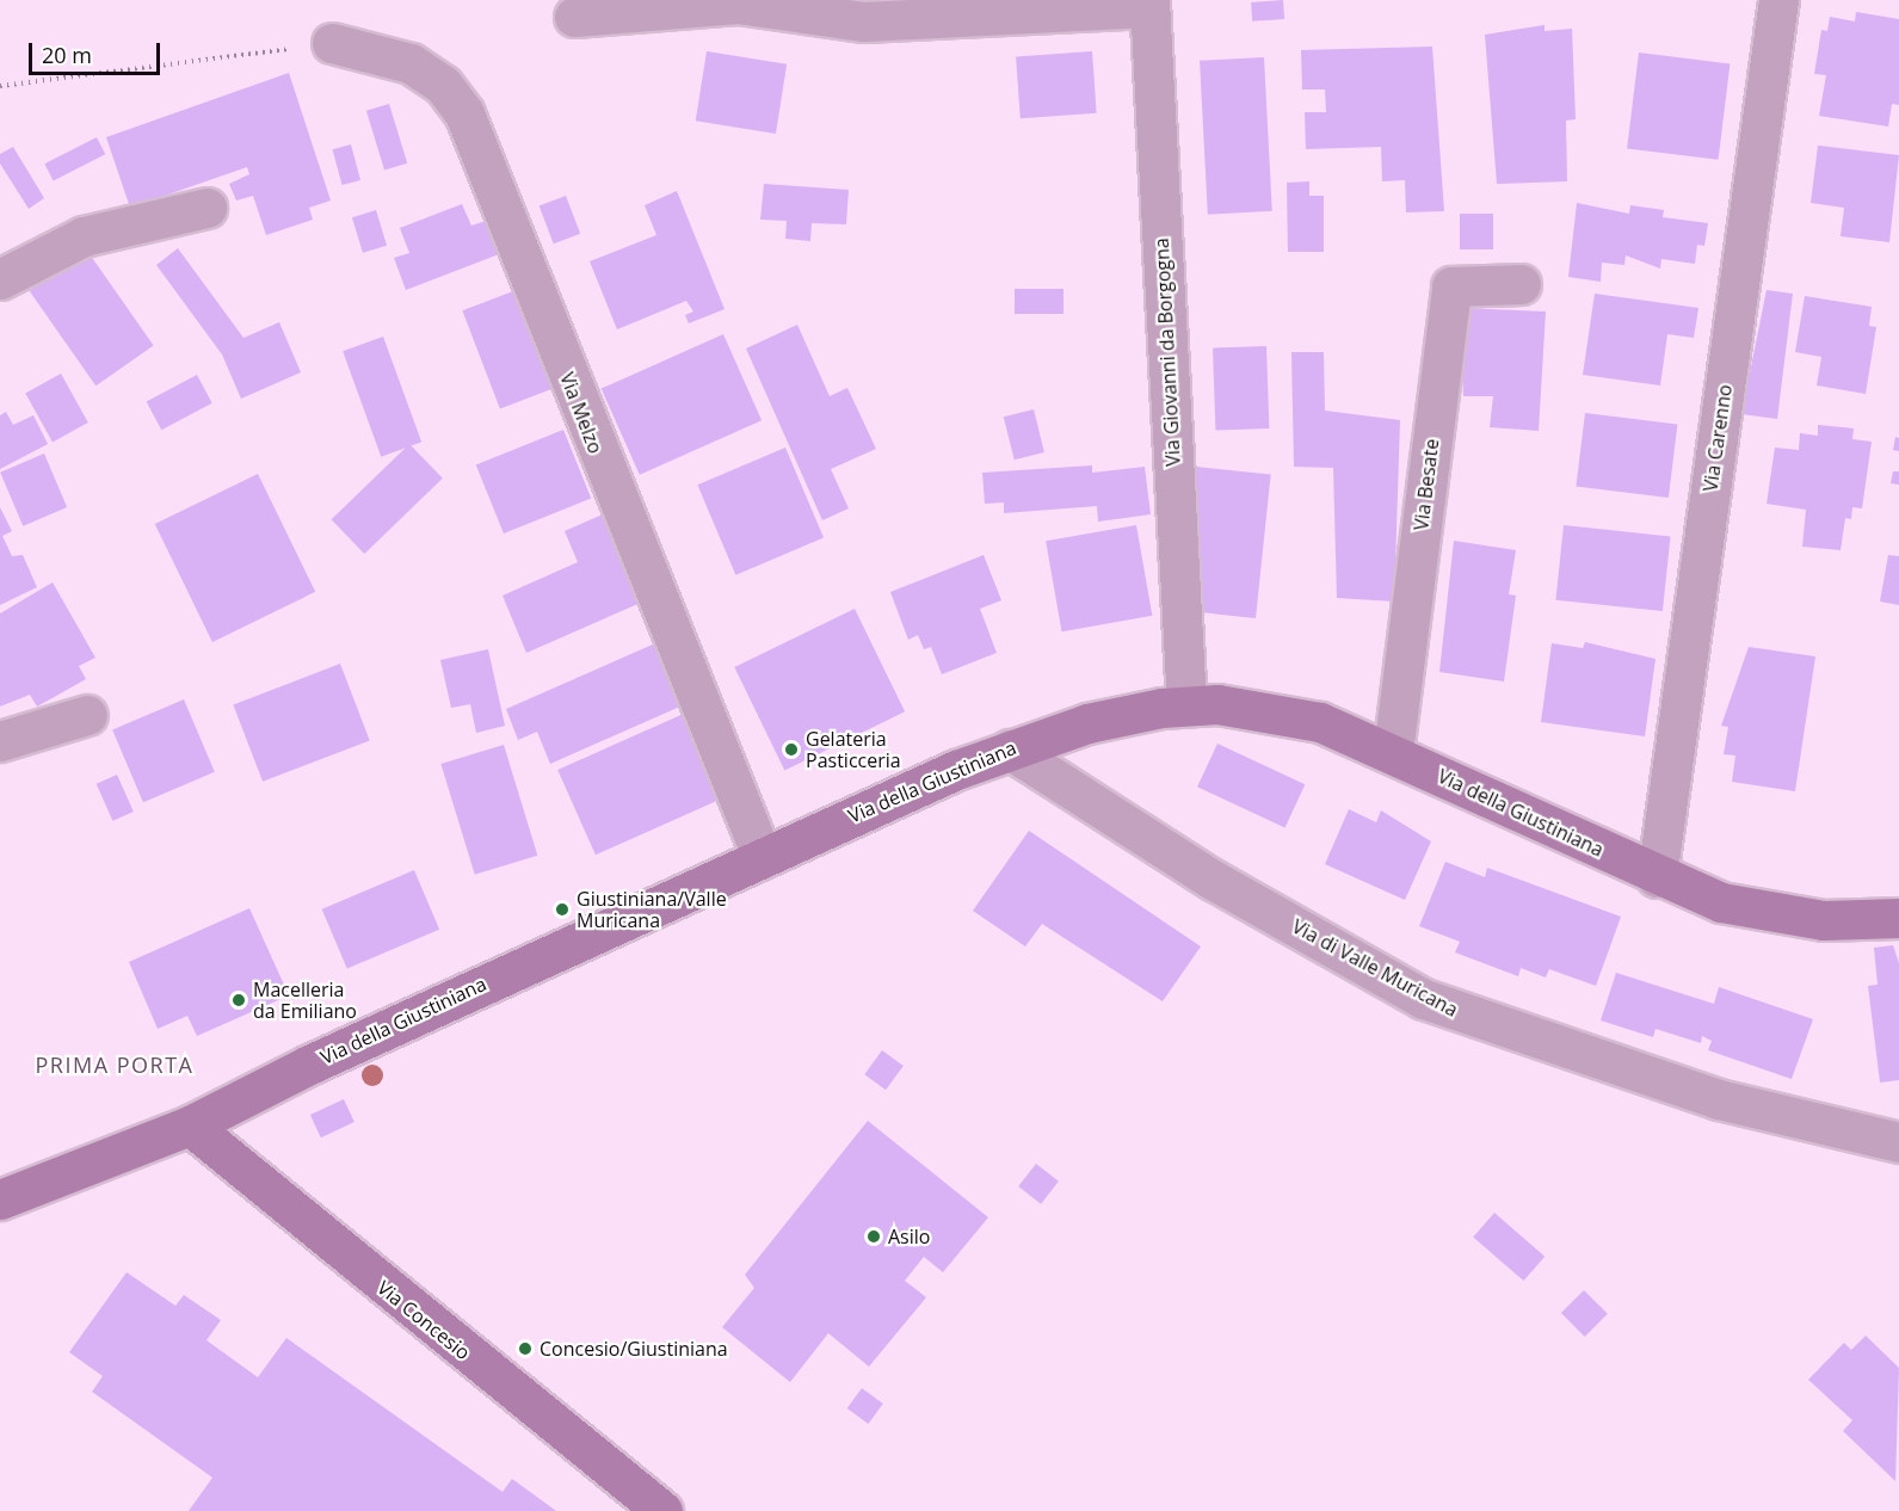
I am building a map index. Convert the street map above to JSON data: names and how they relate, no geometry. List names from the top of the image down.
{
  "streets": {
    "street": [
      "Via Giovanni da Borgogna",
      "Via Melzo",
      "Via Carenno",
      "Via Besate",
      "Via della Giustiniana",
      "Via di Valle Muricana",
      "Via Concesio"
    ]
  },
  "crossings": [
    ["Via Giovanni da Borgogna", "Via della Giustiniana"],
    ["Via Melzo", "Via della Giustiniana"],
    ["Via Carenno", "Via della Giustiniana"],
    ["Via Besate", "Via della Giustiniana"],
    ["Via della Giustiniana", "Via di Valle Muricana"],
    ["Via della Giustiniana", "Via Concesio"]
  ],
  "districts": ["PRIMA PORTA"],
  "places": [
    "Gelateria Pasticceria",
    "Giustiniana/Valle Muricana",
    "Macelleria da Emiliano",
    "Asilo",
    "Concesio/Giustiniana"
  ],
  "scale_bar": "20 m"
}
